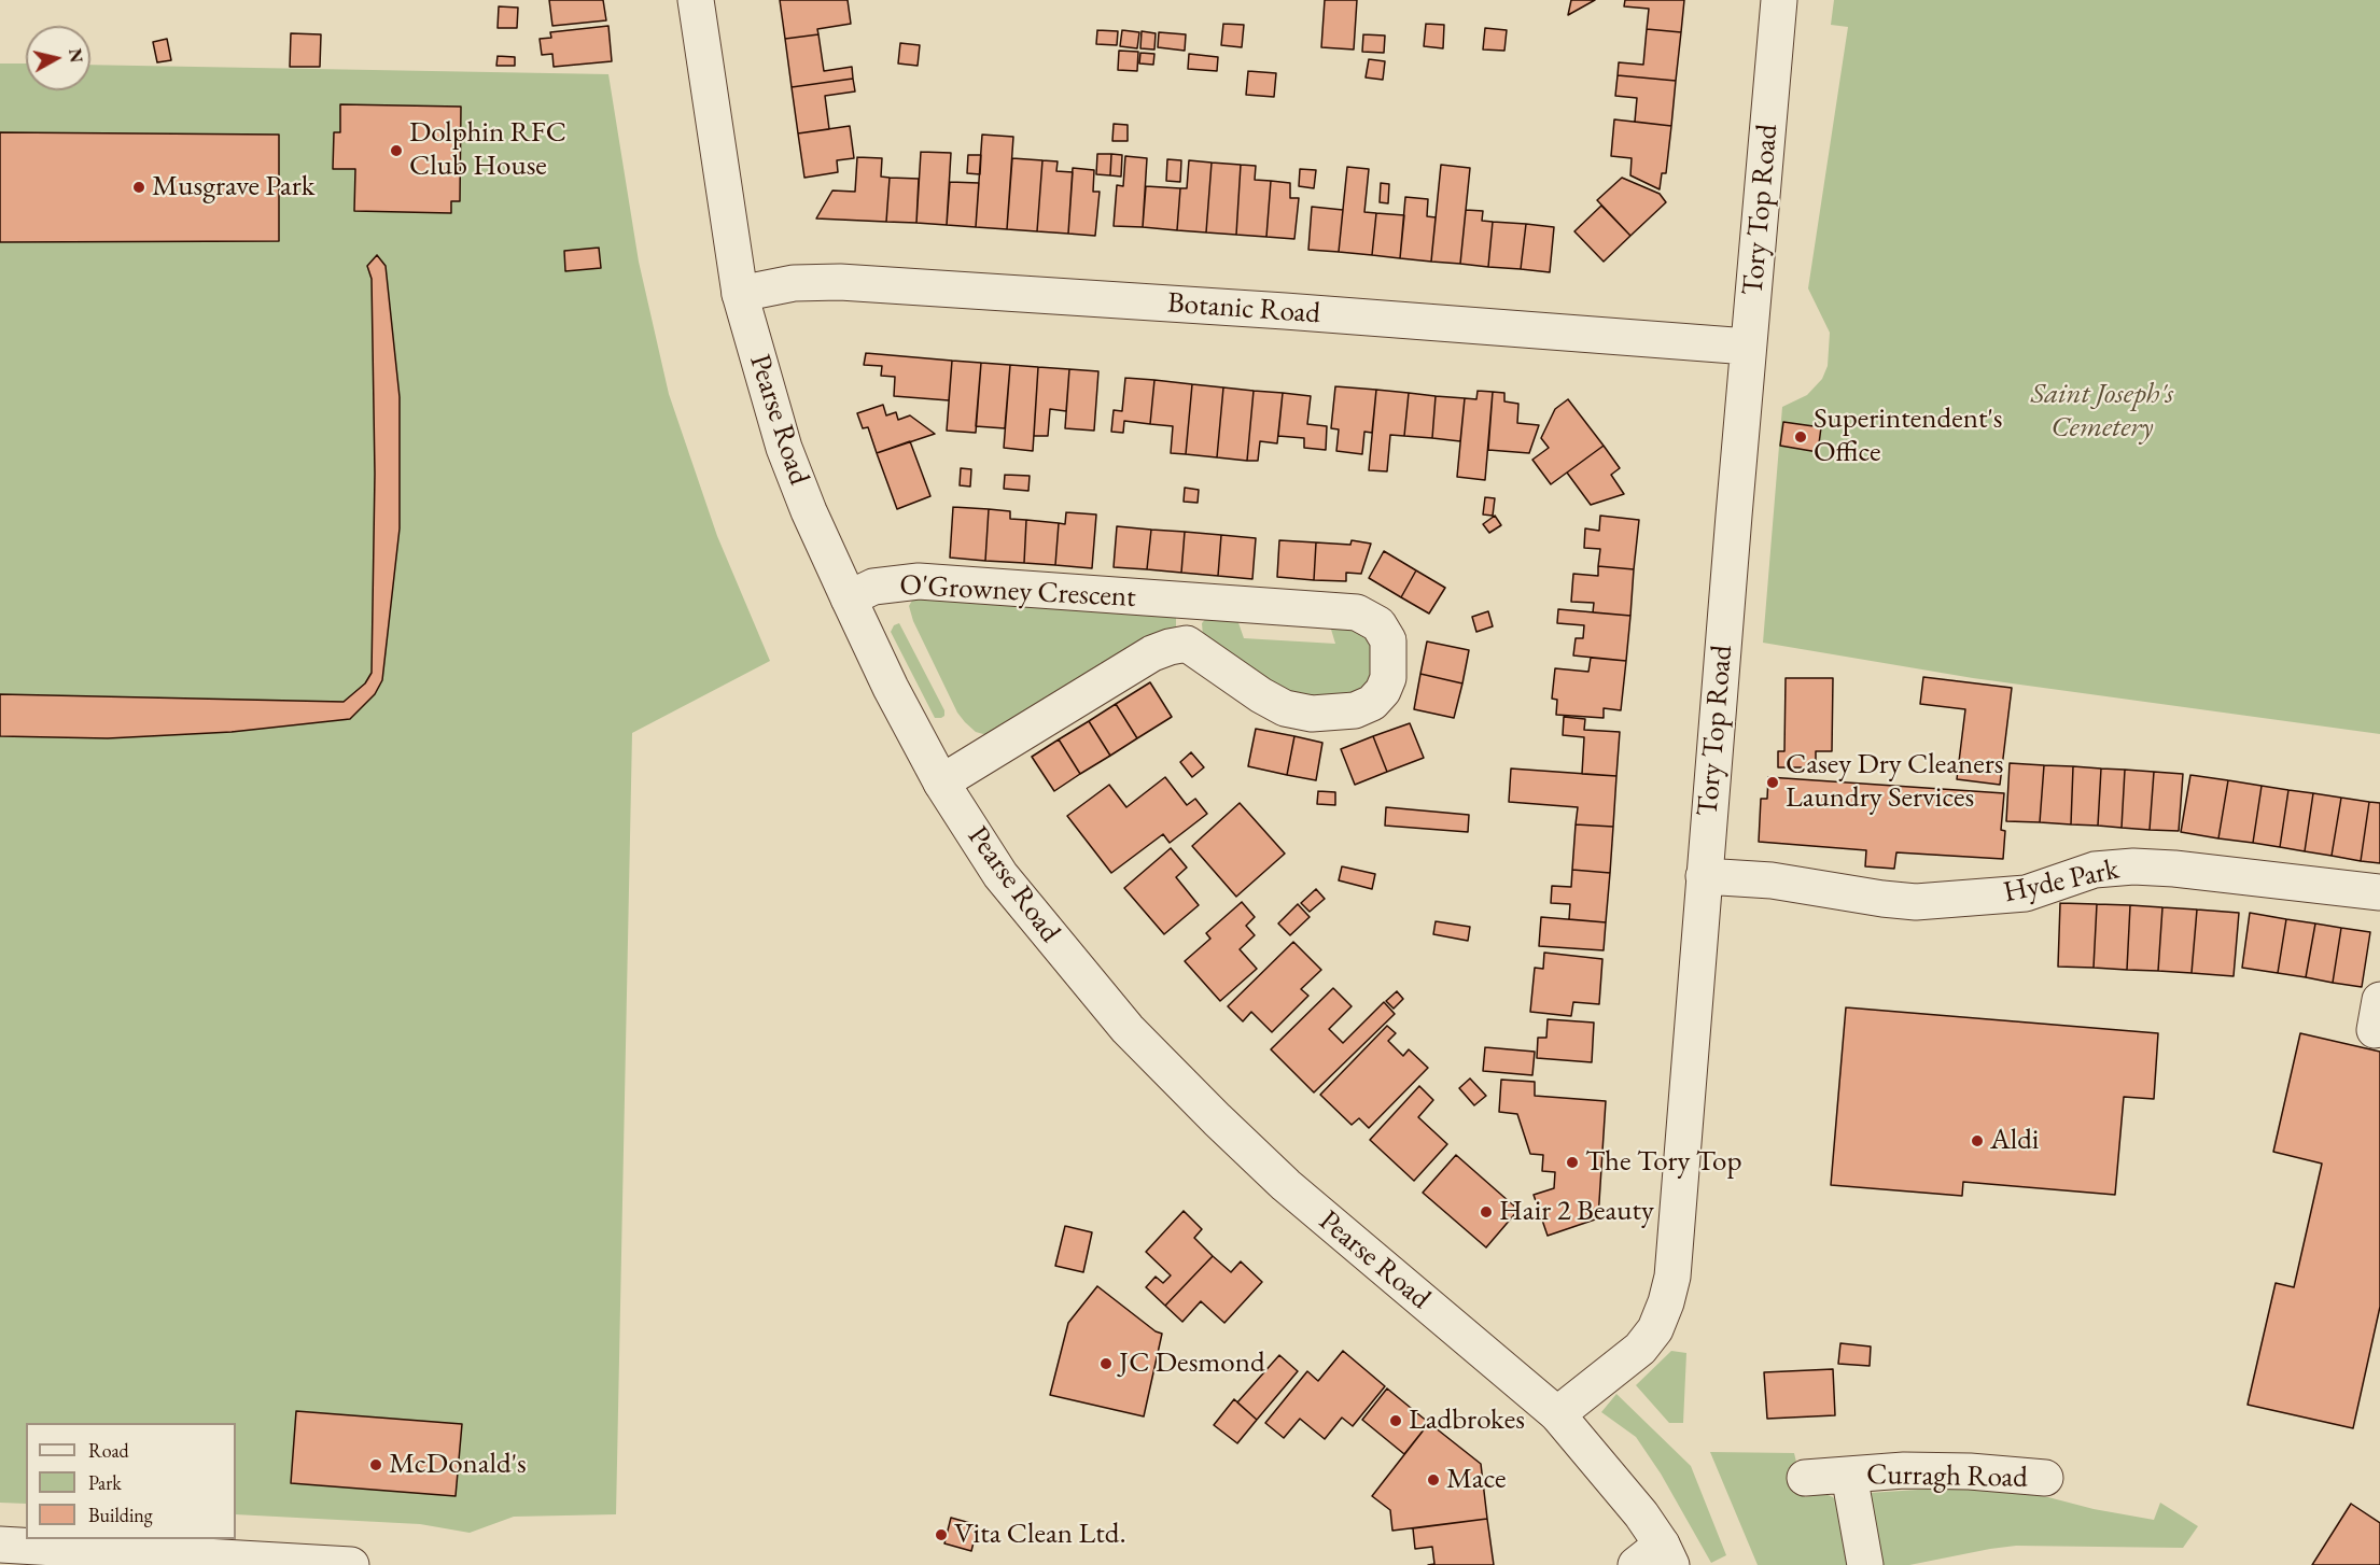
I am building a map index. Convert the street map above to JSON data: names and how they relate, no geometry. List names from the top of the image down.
{
  "streets": {
    "street": [
      "Tory Top Road",
      "Botanic Road",
      "Pearse Road",
      "O'Growney Crescent",
      "Hyde Park",
      "Curragh Road"
    ]
  },
  "crossings": [
    ["Tory Top Road", "Botanic Road"],
    ["Tory Top Road", "Pearse Road"],
    ["Tory Top Road", "Hyde Park"],
    ["Botanic Road", "Pearse Road"],
    ["Pearse Road", "O'Growney Crescent"]
  ],
  "parks": ["Saint Joseph's Cemetery"],
  "places": [
    "Dolphin RFC Club House",
    "Musgrave Park",
    "Superintendent's Office",
    "Casey Dry Cleaners Laundry Services",
    "Aldi",
    "The Tory Top",
    "Hair 2 Beauty",
    "JC Desmond",
    "Ladbrokes",
    "McDonald's",
    "Mace",
    "Vita Clean Ltd."
  ],
  "legend": ["Road", "Park", "Building"],
  "north": "right"
}
